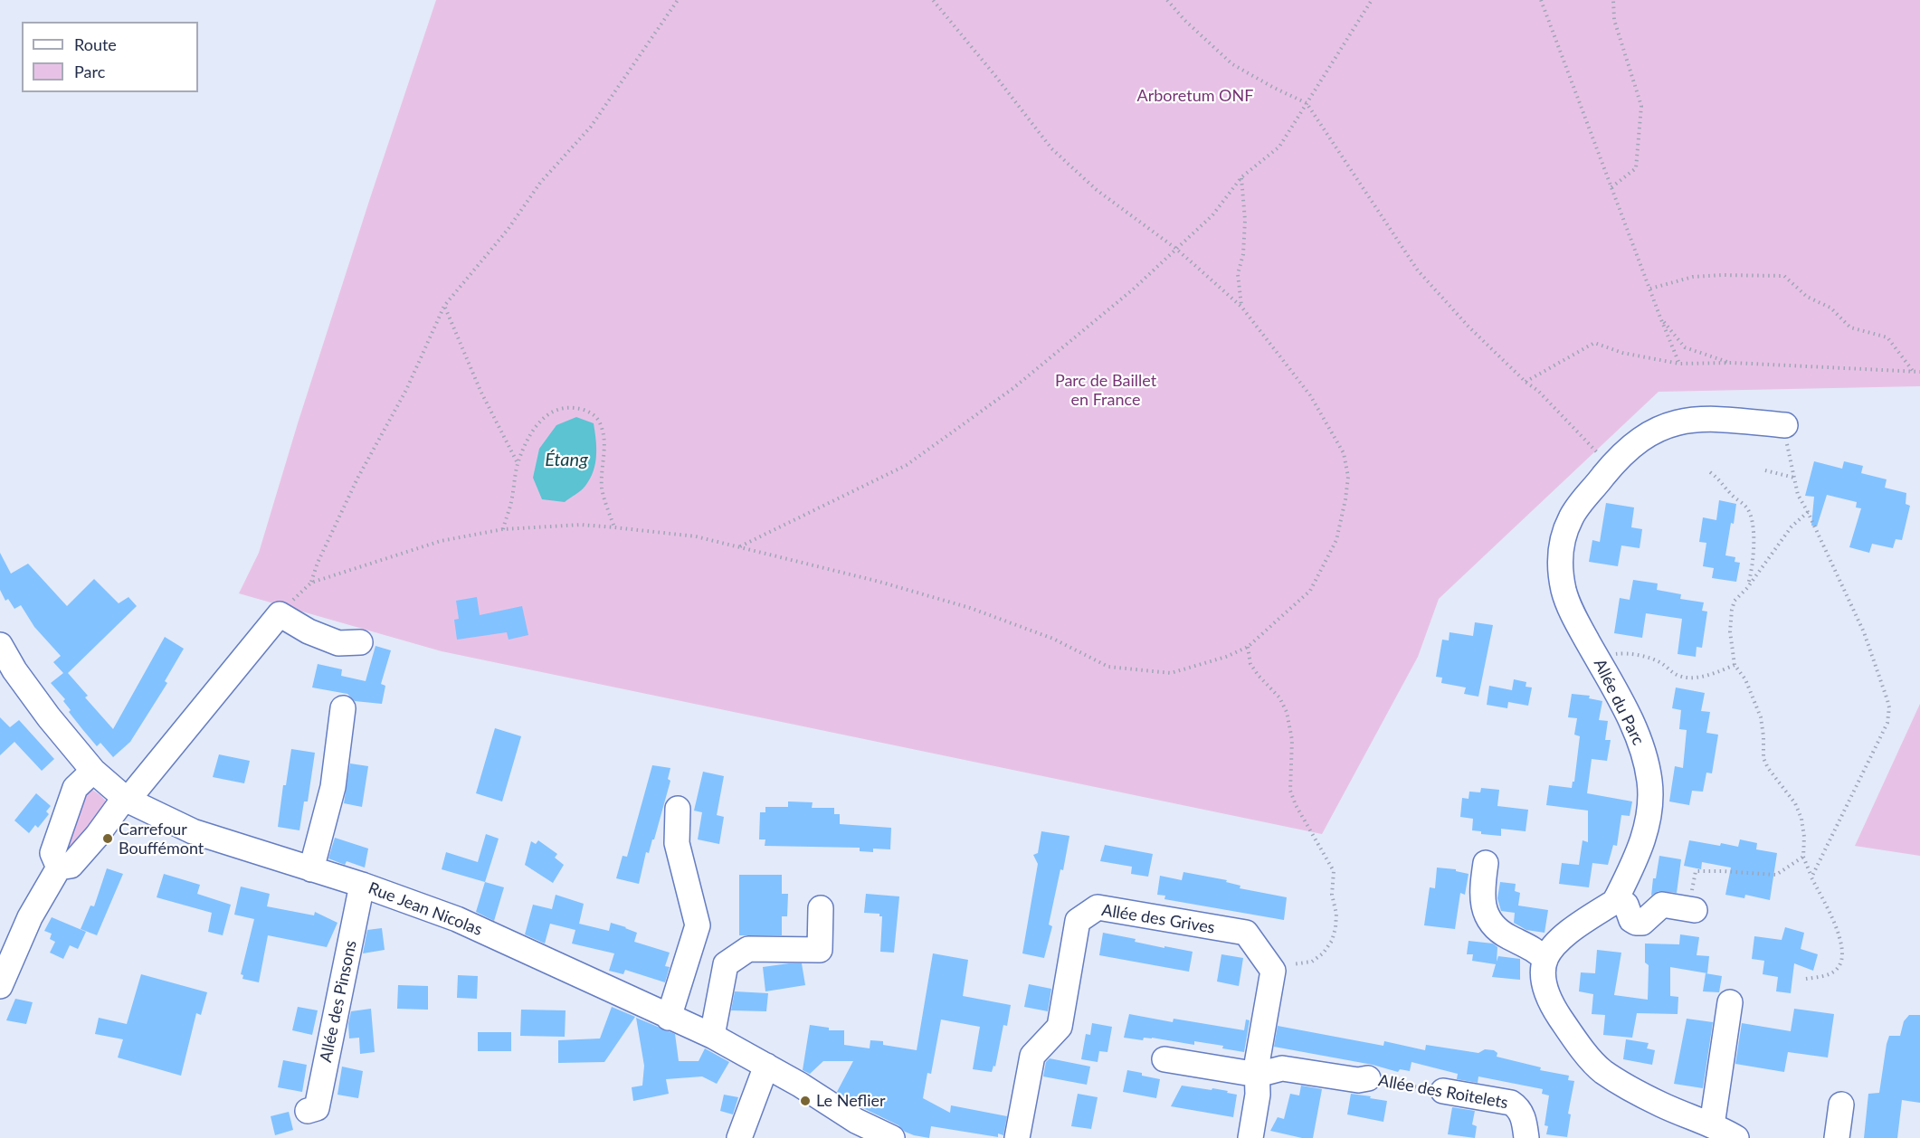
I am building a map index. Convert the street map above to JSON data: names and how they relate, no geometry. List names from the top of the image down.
{
  "streets": {
    "street": [
      "Allée du Parc",
      "Rue Jean Nicolas",
      "Allée des Grives",
      "Allée des Pinsons",
      "Allée des Roitelets"
    ]
  },
  "crossings": [
    ["Rue Jean Nicolas", "Allée des Pinsons"]
  ],
  "water": ["Étang"],
  "parks": ["Arboretum ONF", "Parc de Baillet en France"],
  "places": ["Carrefour Bouffémont", "Le Neflier"],
  "legend": ["Route", "Parc"]
}
